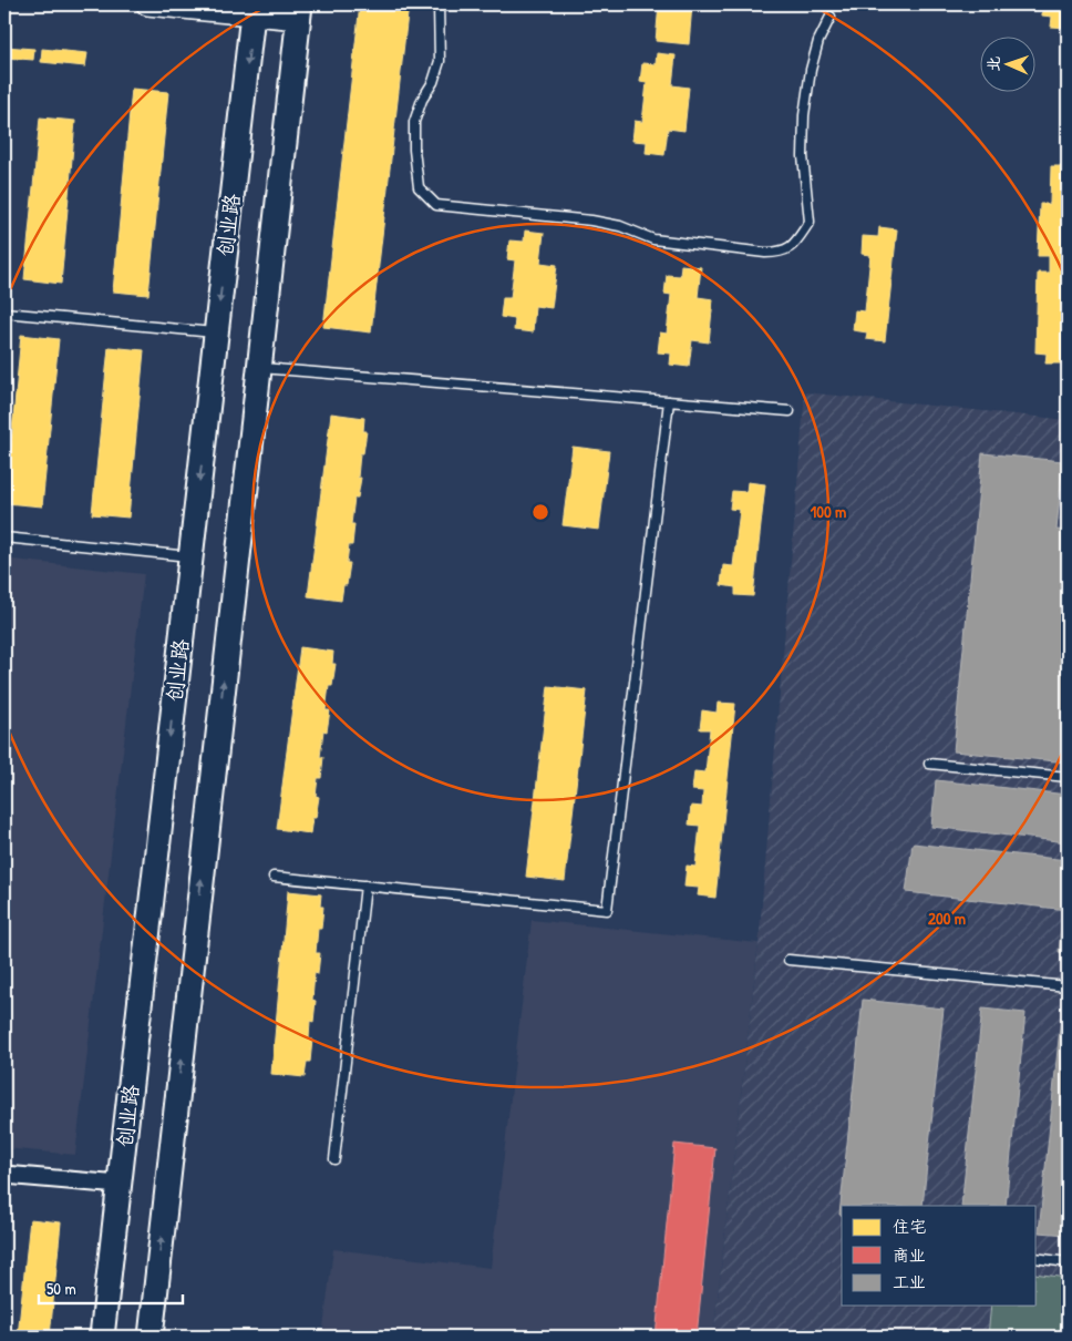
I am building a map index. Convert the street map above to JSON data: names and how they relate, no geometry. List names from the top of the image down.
{
  "streets": {
    "main road": ["创业路"]
  },
  "legend": ["住宅", "商业", "工业"],
  "scale_bar": "50 m",
  "north": "left",
  "rings": ["100 m", "200 m"]
}
